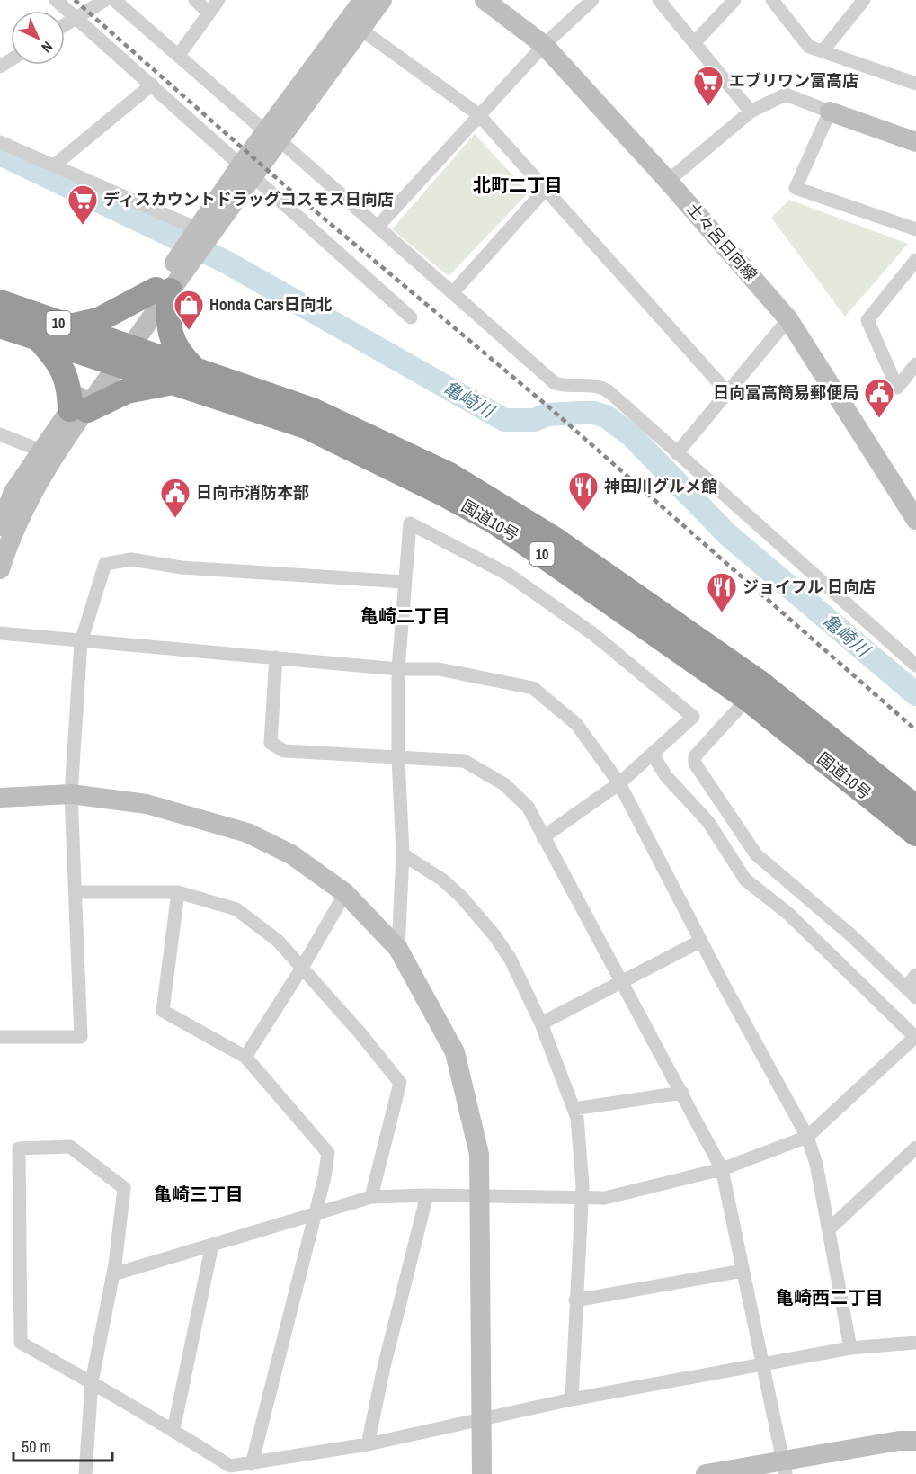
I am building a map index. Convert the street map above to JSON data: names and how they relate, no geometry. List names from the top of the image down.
{
  "streets": {
    "highway": ["10", "国道10号"],
    "street": ["土々呂日向線"]
  },
  "districts": [
    "北町二丁目",
    "亀崎二丁目",
    "亀崎三丁目",
    "亀崎西二丁目"
  ],
  "water": ["亀崎川"],
  "places": {
    "supermarket": ["エブリワン富高店", "ディスカウントドラッグコスモス日向店"],
    "shop": ["Honda Cars日向北"],
    "public building": ["日向富高簡易郵便局", "日向市消防本部"],
    "restaurant": ["神田川グルメ館", "ジョイフル 日向店"]
  },
  "scale_bar": "50 m",
  "north": "bottom right"
}
